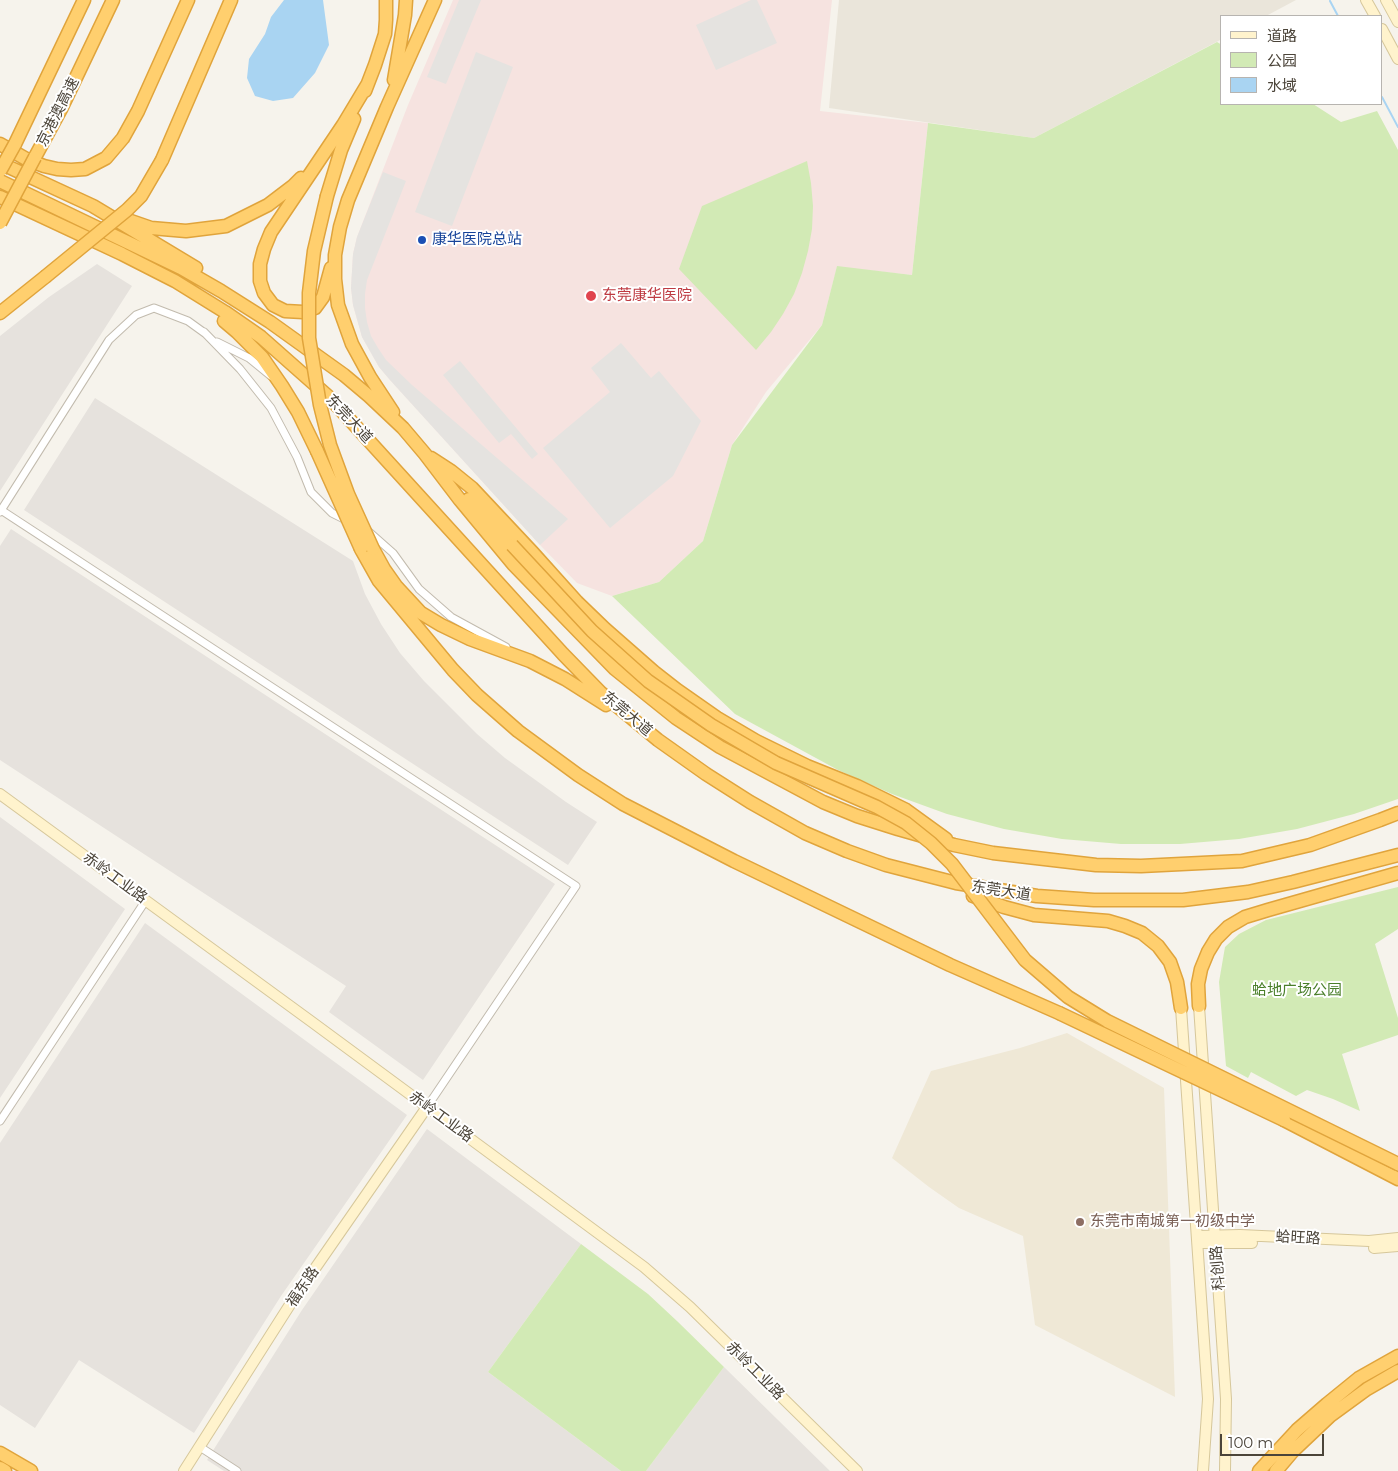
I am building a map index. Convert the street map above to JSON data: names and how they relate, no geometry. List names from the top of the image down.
{
  "streets": {
    "highway": ["京港澳高速", "东莞大道"],
    "street": [
      "赤岭工业路",
      "蛤旺路",
      "科创路",
      "福东路"
    ]
  },
  "crossings": [
    ["赤岭工业路", "福东路"],
    ["蛤旺路", "科创路"]
  ],
  "parks": ["蛤地广场公园"],
  "places": ["康华医院总站", "东莞康华医院", "东莞市南城第一初级中学"],
  "legend": ["道路", "公园", "水域"],
  "scale_bar": "100 m"
}
